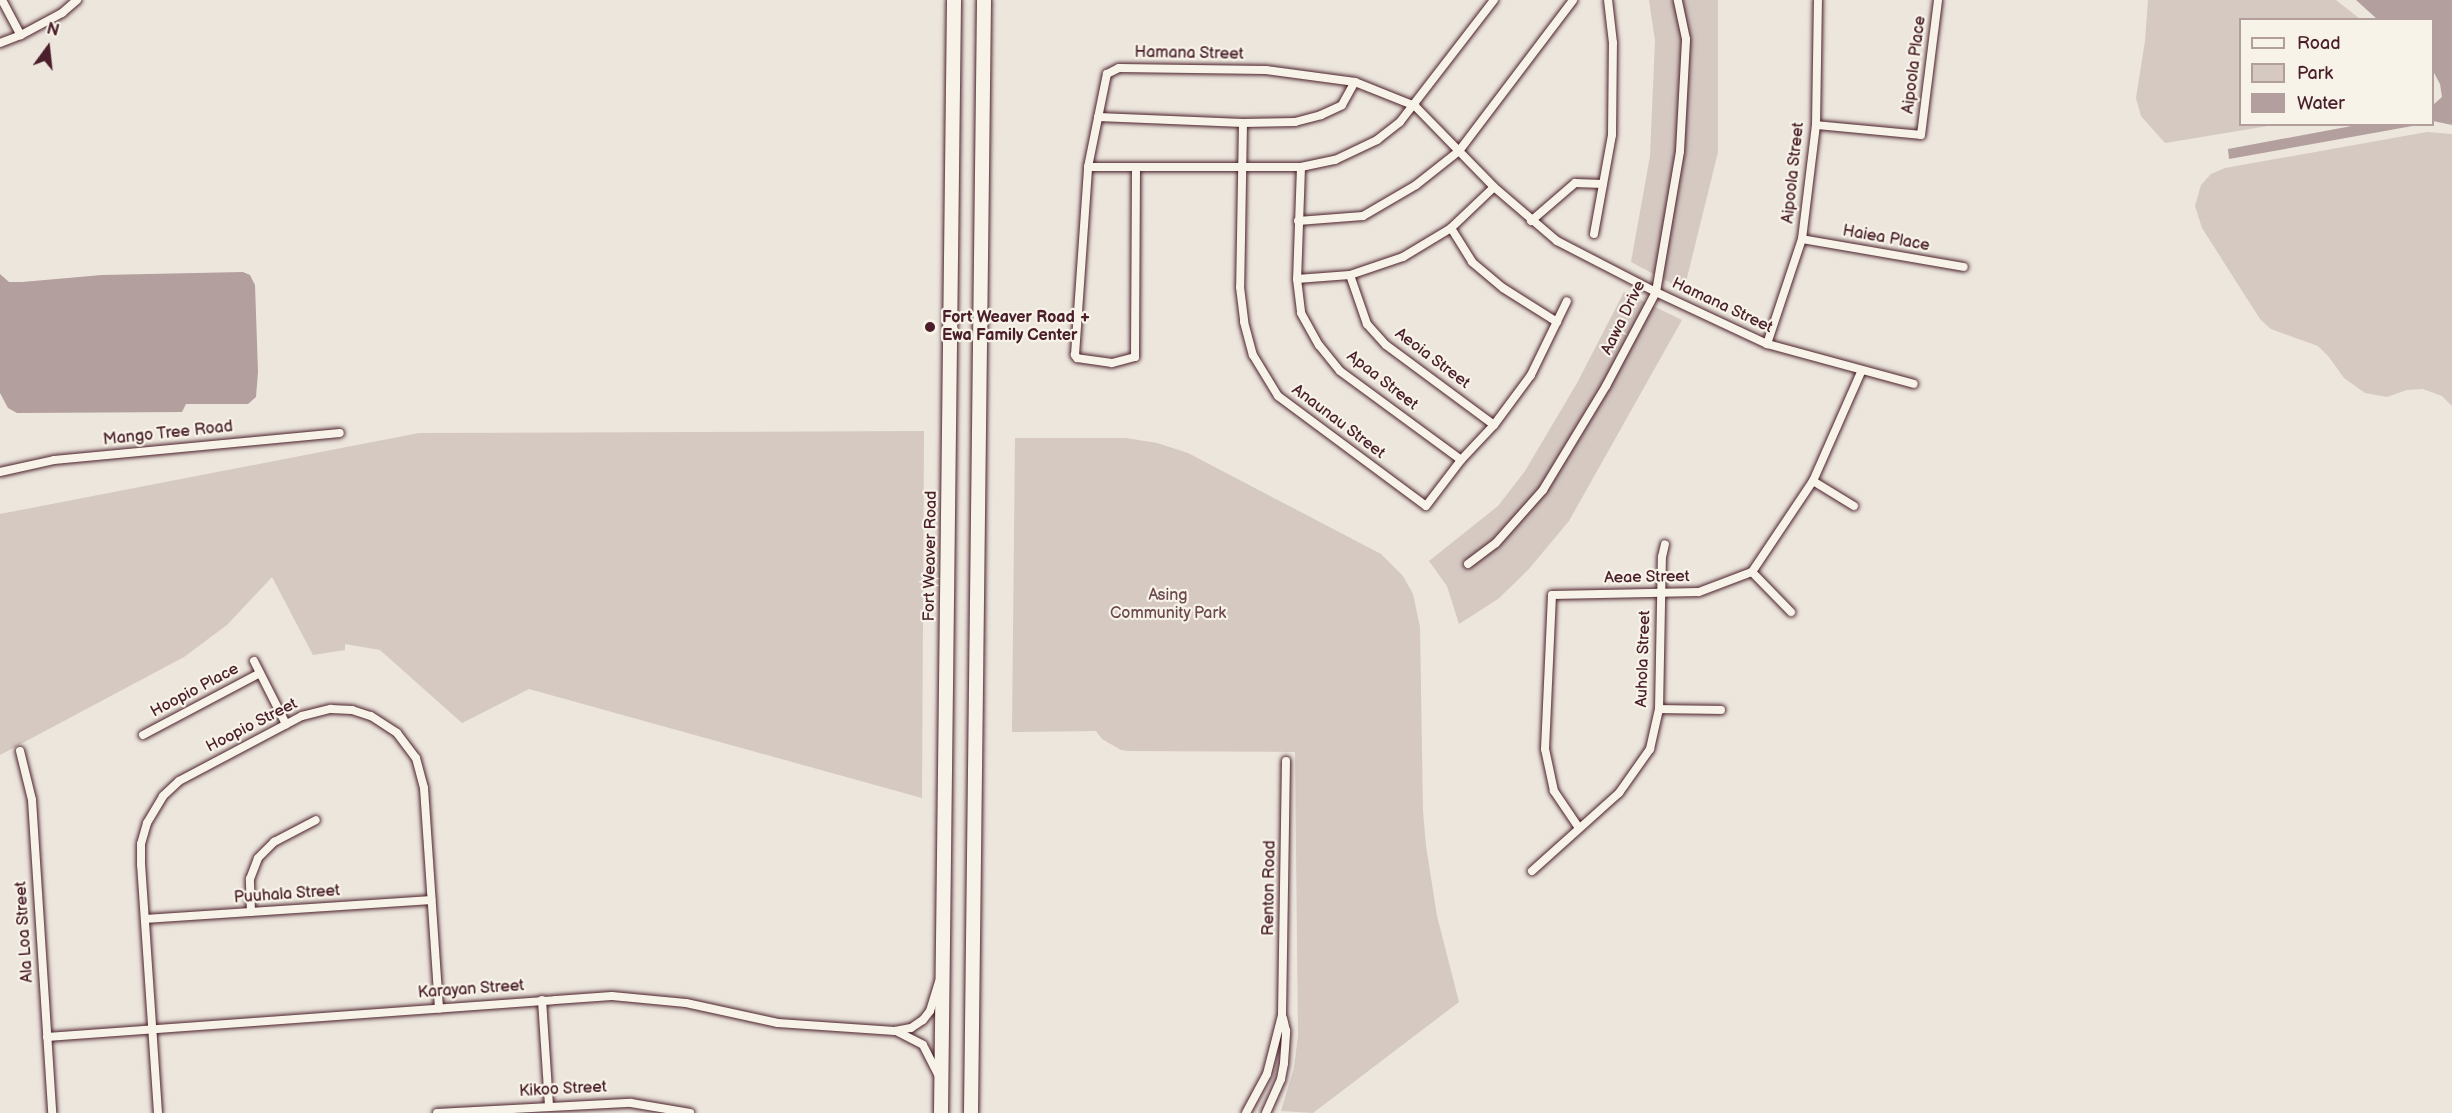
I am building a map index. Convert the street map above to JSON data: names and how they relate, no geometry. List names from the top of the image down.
{
  "streets": {
    "highway": ["Fort Weaver Road"],
    "street": [
      "Hamana Street",
      "Aipoola Place",
      "Aipoola Street",
      "Haiea Place",
      "Aawa Drive",
      "Aeoia Street",
      "Apaa Street",
      "Anaunau Street",
      "Mango Tree Road",
      "Aeae Street",
      "Auhola Street",
      "Hoopio Place",
      "Hoopio Street",
      "Renton Road",
      "Puuhala Street",
      "Ala Loa Street",
      "Karayan Street",
      "Kikoo Street"
    ]
  },
  "crossings": [
    ["Hamana Street", "Aipoola Street"],
    ["Hamana Street", "Aawa Drive"],
    ["Aipoola Place", "Aipoola Street"],
    ["Aipoola Street", "Haiea Place"],
    ["Apaa Street", "Anaunau Street"],
    ["Fort Weaver Road", "Karayan Street"],
    ["Aeae Street", "Auhola Street"],
    ["Hoopio Place", "Hoopio Street"],
    ["Hoopio Street", "Puuhala Street"],
    ["Hoopio Street", "Karayan Street"],
    ["Ala Loa Street", "Karayan Street"]
  ],
  "parks": ["Asing Community Park"],
  "places": ["Fort Weaver Road + Ewa Family Center"],
  "legend": ["Road", "Park", "Water"],
  "north": "top"
}
